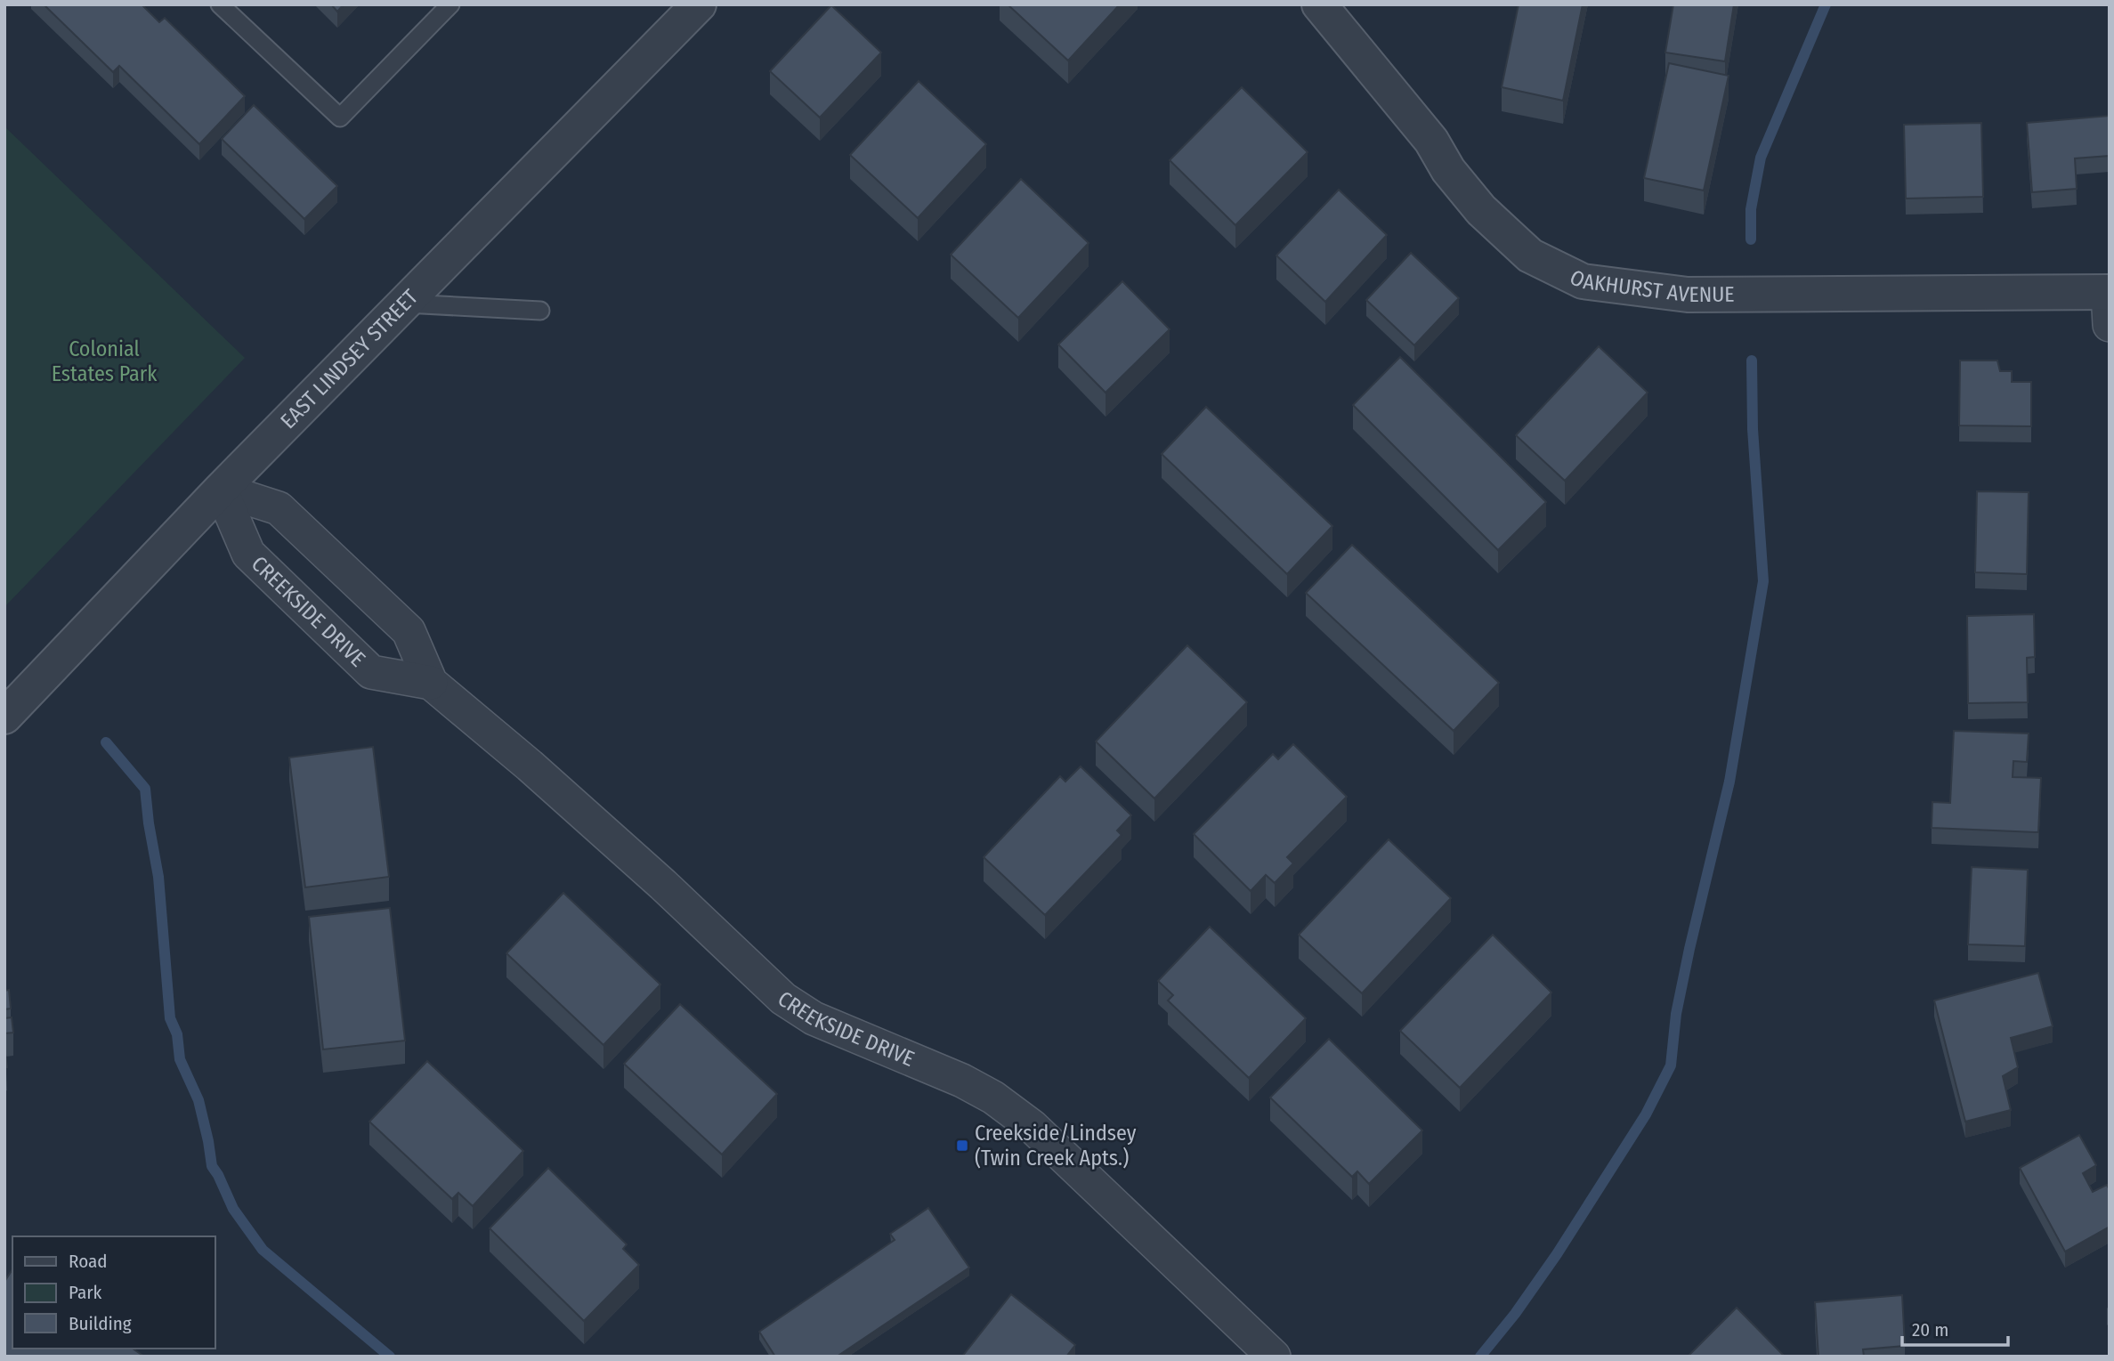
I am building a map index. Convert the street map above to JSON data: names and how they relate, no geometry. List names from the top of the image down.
{
  "streets": {
    "street": ["OAKHURST AVENUE", "EAST LINDSEY STREET", "CREEKSIDE DRIVE"]
  },
  "crossings": [
    ["EAST LINDSEY STREET", "CREEKSIDE DRIVE"]
  ],
  "parks": ["Colonial Estates Park"],
  "places": {
    "transit": ["Creekside/Lindsey (Twin Creek Apts.)"]
  },
  "legend": ["Road", "Park", "Building"],
  "scale_bar": "20 m"
}
